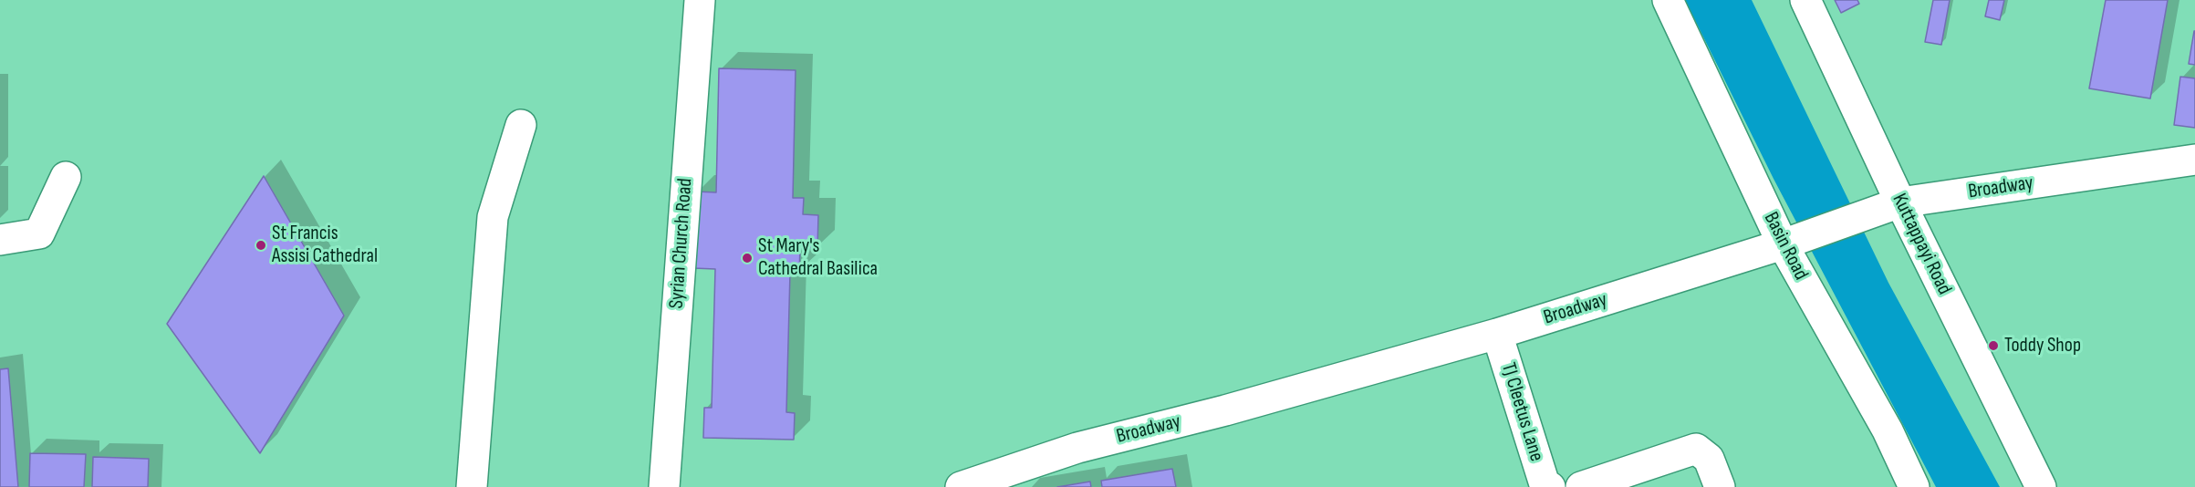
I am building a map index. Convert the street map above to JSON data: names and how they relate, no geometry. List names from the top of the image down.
{
  "streets": {
    "street": [
      "Broadway",
      "Syrian Church Road",
      "Kuttappayi Road",
      "Basin Road",
      "TJ Cleetus Lane"
    ]
  },
  "crossings": [
    ["Broadway", "Kuttappayi Road"],
    ["Broadway", "Basin Road"],
    ["Broadway", "TJ Cleetus Lane"]
  ],
  "places": ["St Francis Assisi Cathedral", "St Mary's Cathedral Basilica", "Toddy Shop"]
}
